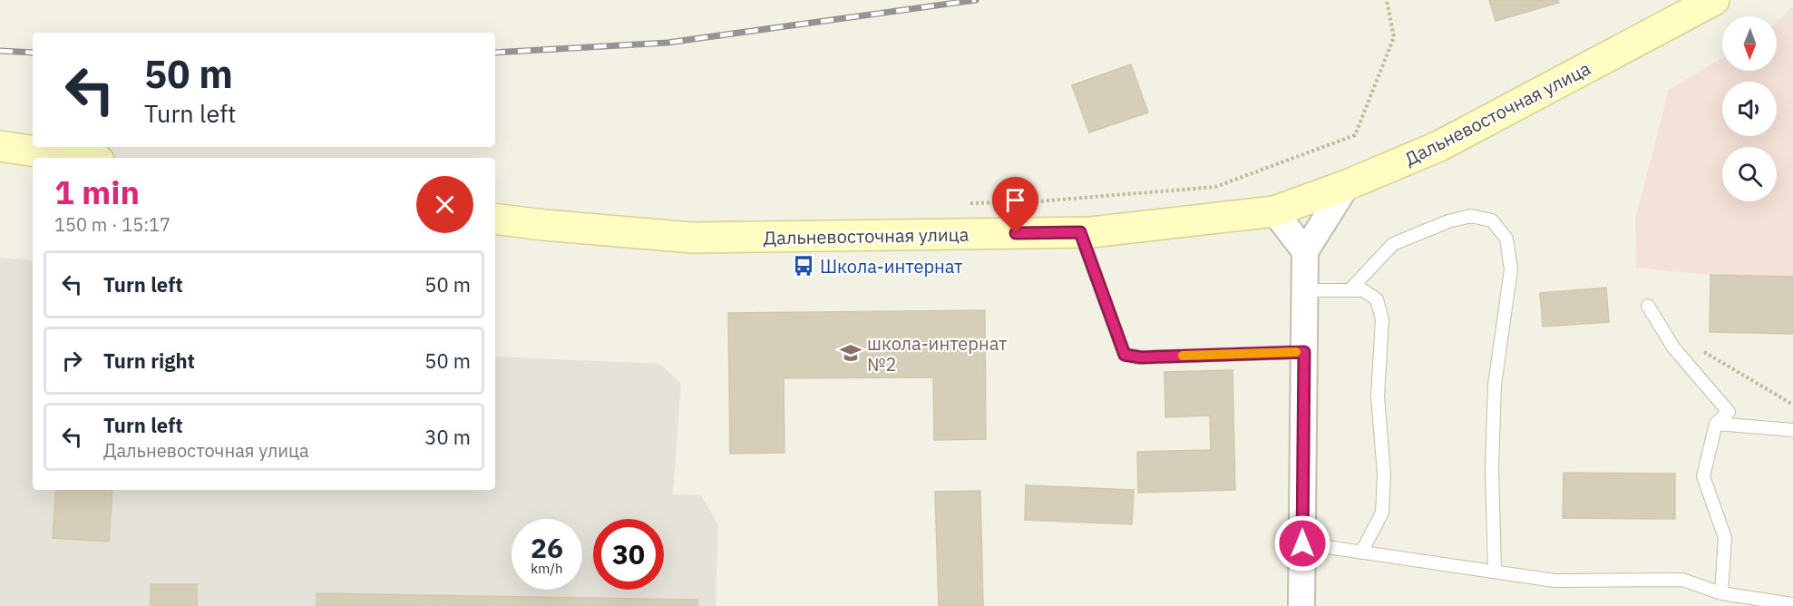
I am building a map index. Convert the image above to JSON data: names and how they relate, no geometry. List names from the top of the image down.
{
  "streets": {
    "street": ["Дальневосточная улица"]
  },
  "places": {
    "bus stop": ["Школа-интернат"],
    "school or university": ["школа-интернат №2"]
  },
  "north": "bottom",
  "page": {
    "turn": ["50 m", "Turn left"],
    "heading": ["1 min", "150 m · 15:17"],
    "list": [
      {
        "name": "Turn left",
        "value": "50 m"
      },
      {
        "name": "Turn right",
        "value": "50 m"
      },
      {
        "name": "Turn left",
        "note": "Дальневосточная улица",
        "value": "30 m"
      }
    ],
    "speed": "26 km/h",
    "limit": "30"
  }
}
